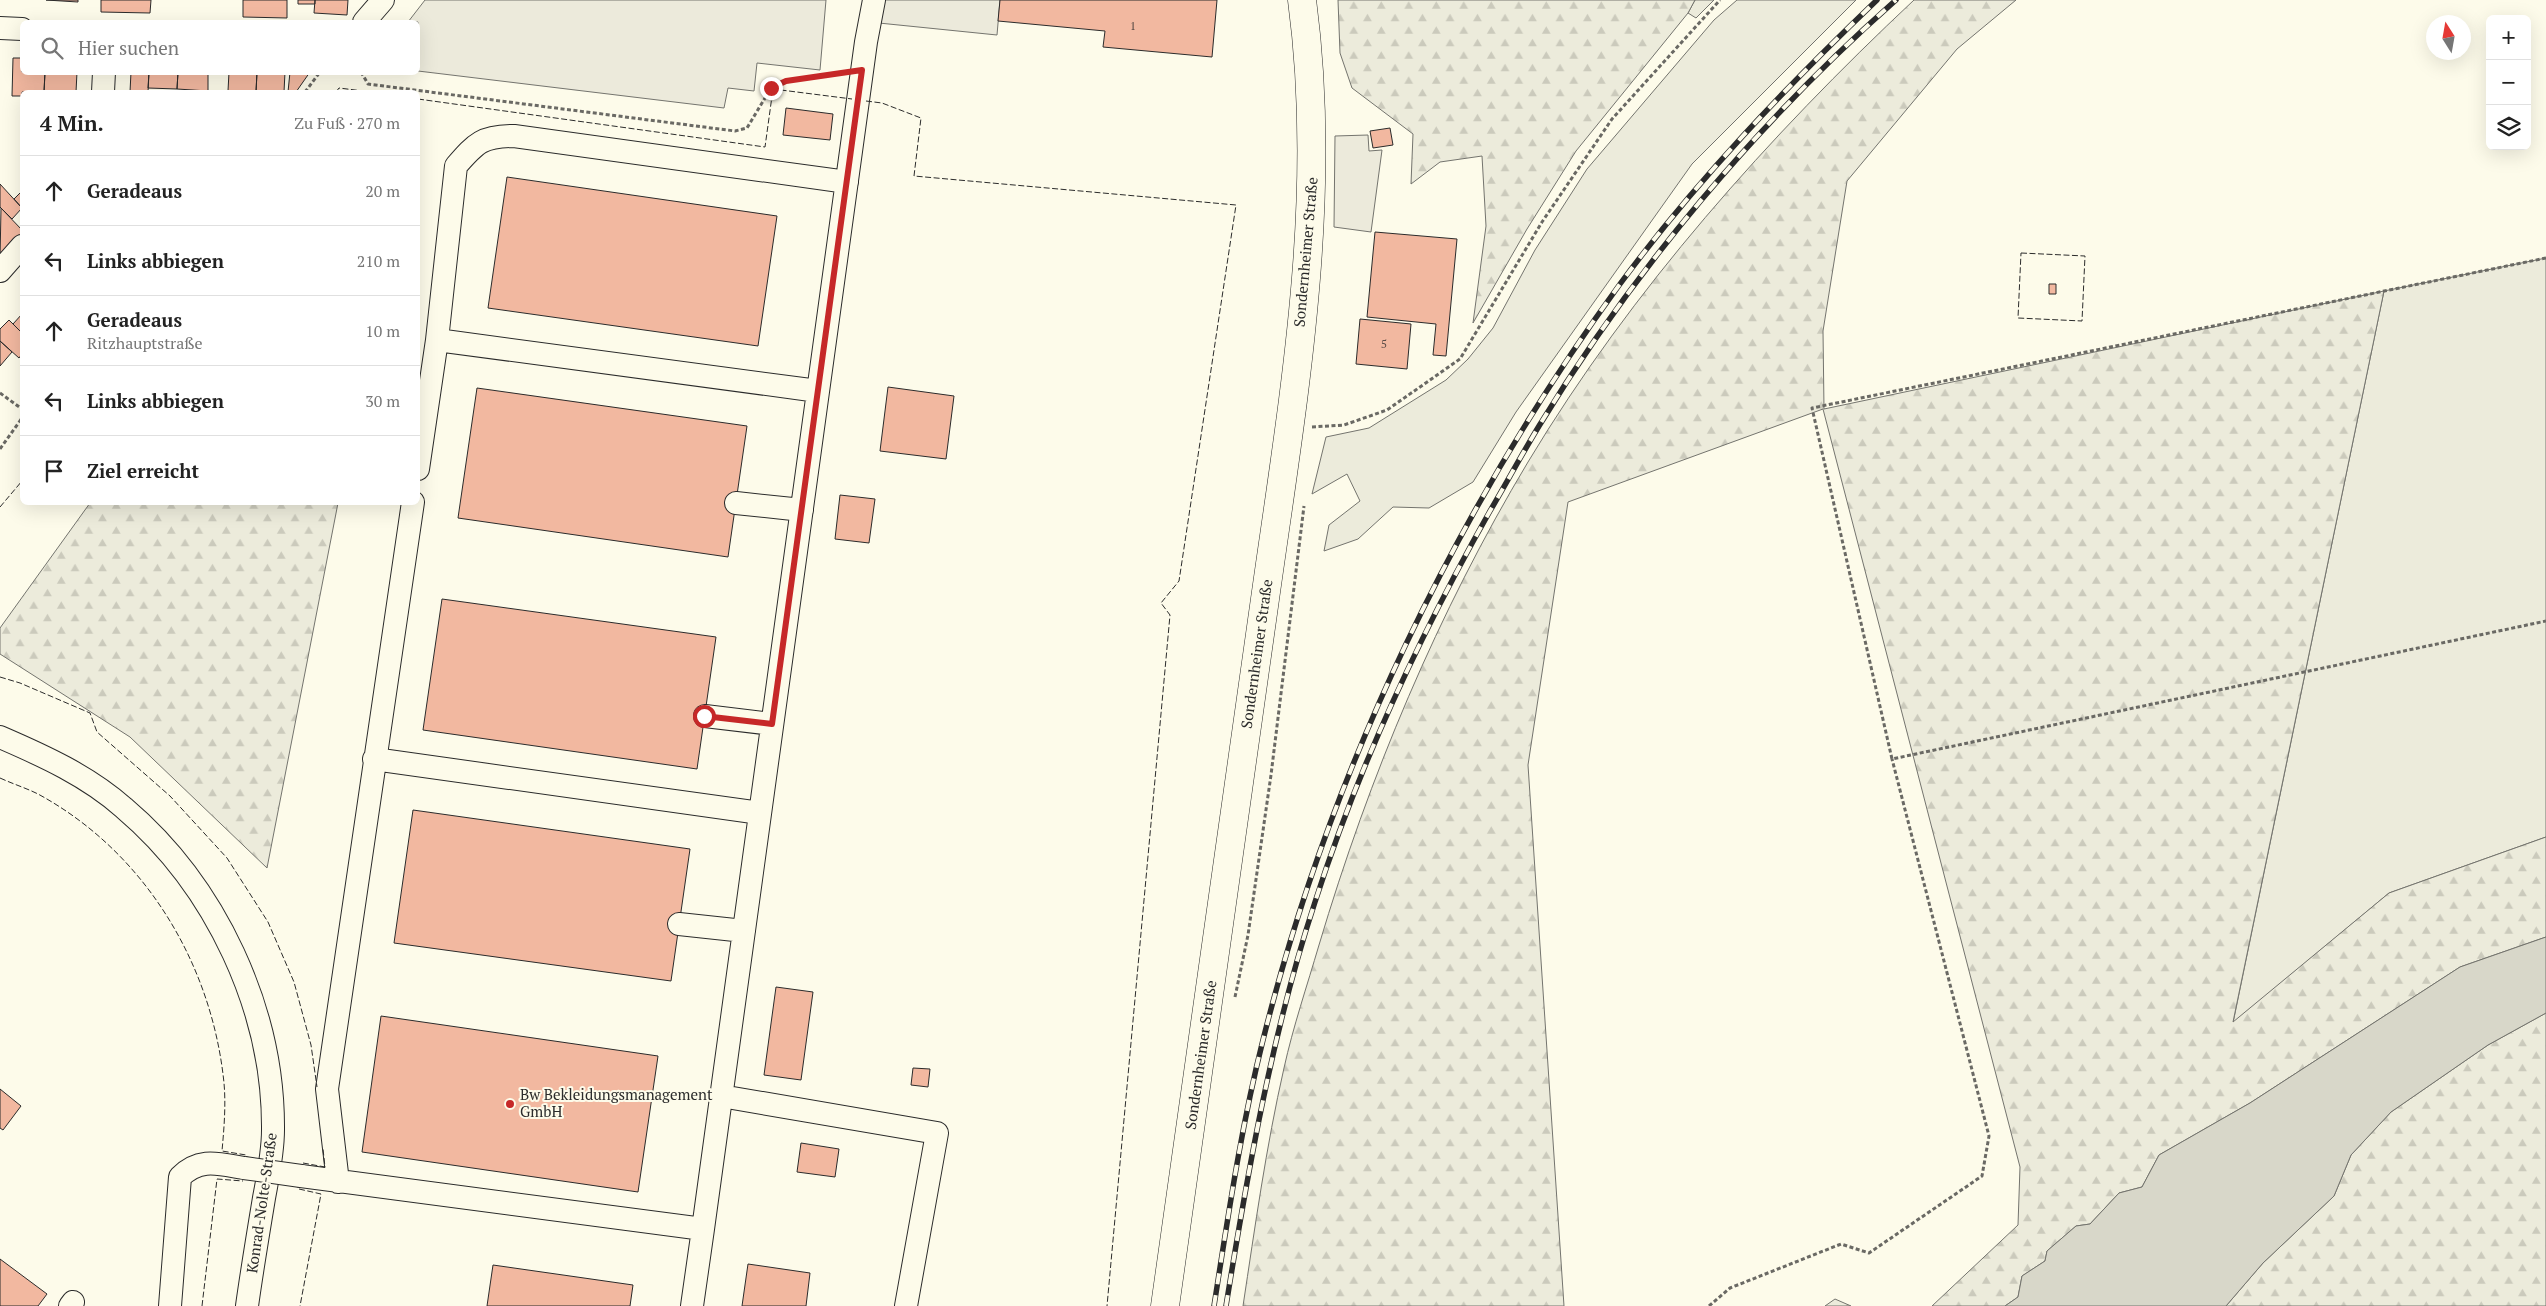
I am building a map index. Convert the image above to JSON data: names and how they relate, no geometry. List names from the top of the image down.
{
  "streets": {
    "main road": ["Sondernheimer Straße"],
    "street": ["Konrad-Nolte-Straße"]
  },
  "places": ["Bw Bekleidungsmanagement GmbH"],
  "house_numbers": ["1", "5"],
  "north": "top",
  "page": {
    "map_buttons": ["+", "−"],
    "search": "Hier suchen",
    "heading": ["4 Min.", "Zu Fuß · 270 m"],
    "list": [
      ["Geradeaus", "20 m"],
      ["Links abbiegen", "210 m"],
      ["Geradeaus", "Ritzhauptstraße", "10 m"],
      ["Links abbiegen", "30 m"],
      "Ziel erreicht"
    ]
  }
}
